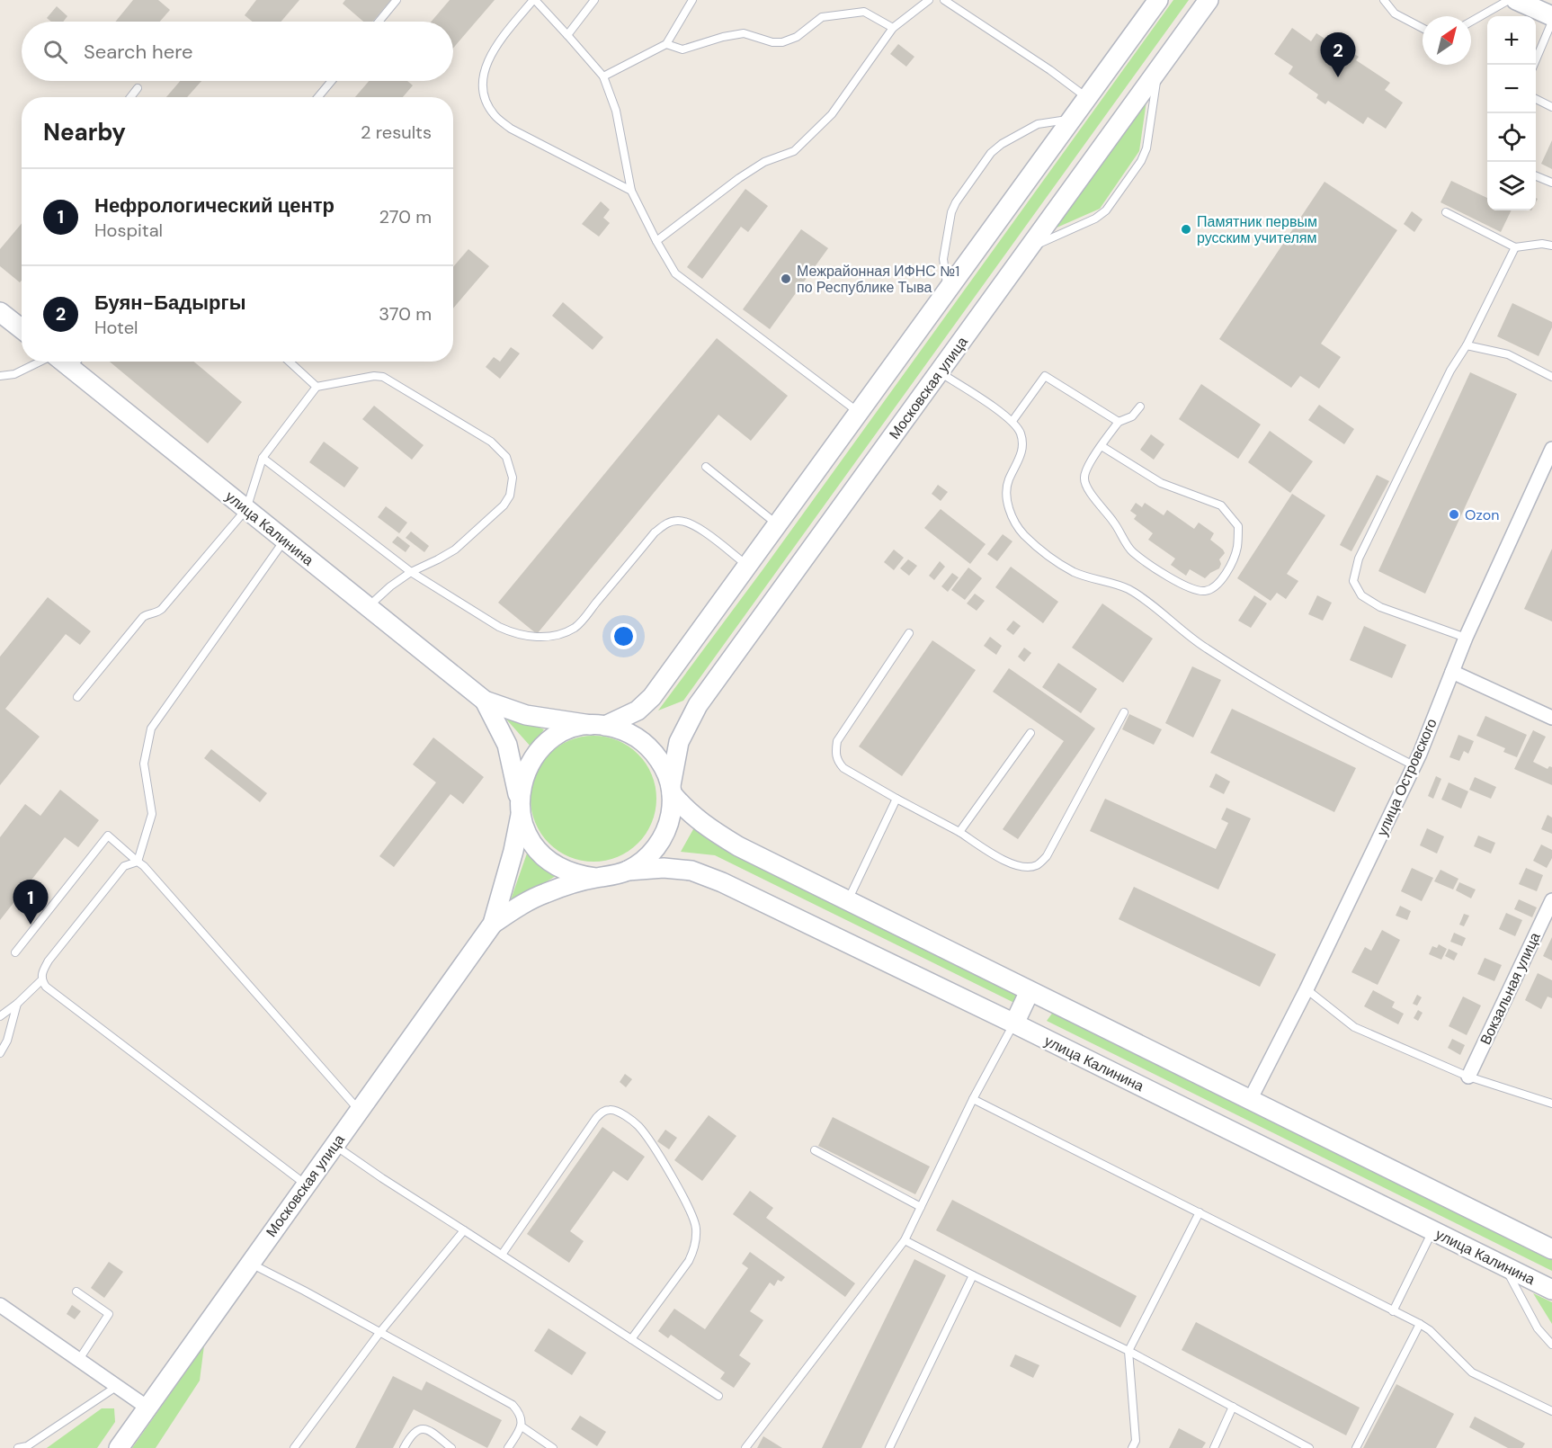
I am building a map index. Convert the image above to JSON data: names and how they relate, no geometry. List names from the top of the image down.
{
  "streets": {
    "main road": ["Московская улица", "улица Калинина"],
    "street": ["улица Островского", "Вокзальная улица"]
  },
  "crossings": [
    ["Московская улица", "улица Калинина"]
  ],
  "places": ["Памятник первым русским учителям", "Межрайонная ИФНС №1 по Республике Тыва", "Ozon"],
  "north": "top right",
  "page": {
    "map_buttons": ["+", "−"],
    "search": "Search here",
    "pins": ["2", "1"],
    "heading": ["Nearby", "2 results"],
    "list": [
      {
        "mark": "1",
        "name": "Нефрологический центр",
        "note": "Hospital",
        "value": "270 m"
      },
      {
        "mark": "2",
        "name": "Буян-Бадыргы",
        "note": "Hotel",
        "value": "370 m"
      }
    ]
  }
}
